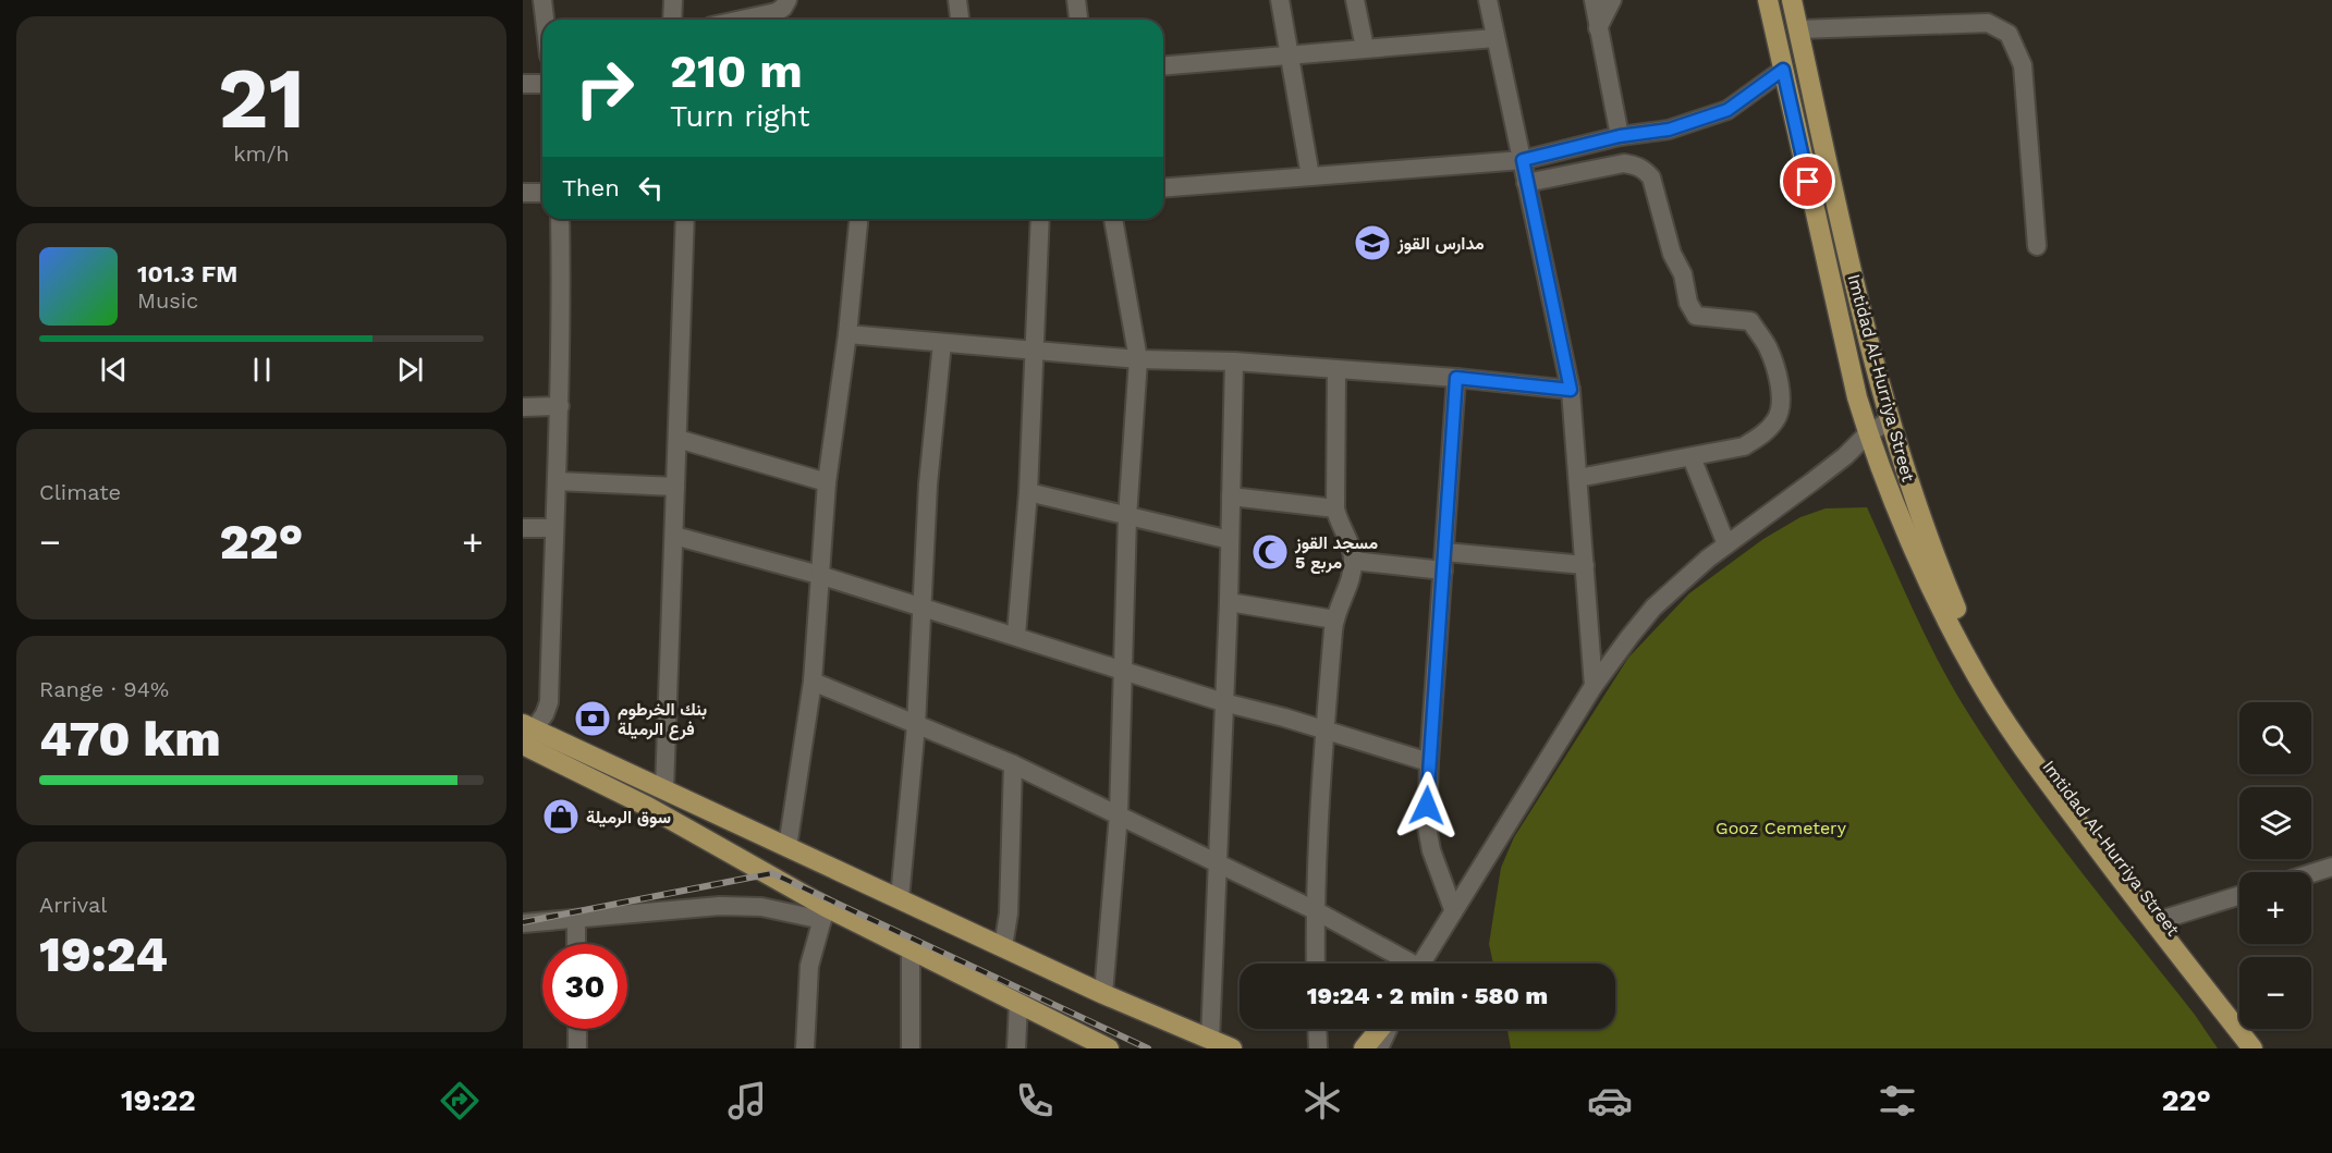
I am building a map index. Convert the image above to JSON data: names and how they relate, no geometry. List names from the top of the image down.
{
  "streets": {
    "main road": ["Imtidad Al-Hurriya Street"]
  },
  "parks": ["Gooz Cemetery"],
  "places": {
    "school or university": ["مدارس القوز"],
    "mosque": ["مسجد القوز مربع 5"],
    "bank": ["بنك الخرطوم فرع الرميلة"],
    "shop": ["سوق الرميلة"]
  },
  "page": {
    "tile": [
      ["21", "km/h"],
      "Climate",
      ["Range · 94%", "470 km"],
      ["Arrival", "19:24"]
    ],
    "turn": ["210 m", "Turn right"],
    "then": "Then",
    "song": ["101.3 FM", "Music"],
    "heat": ["−", "22°", "+"],
    "map_buttons": ["+", "−"],
    "limit": "30",
    "trip": "19:24 · 2 min · 580 m",
    "tabs": ["19:22", "22°"]
  }
}
